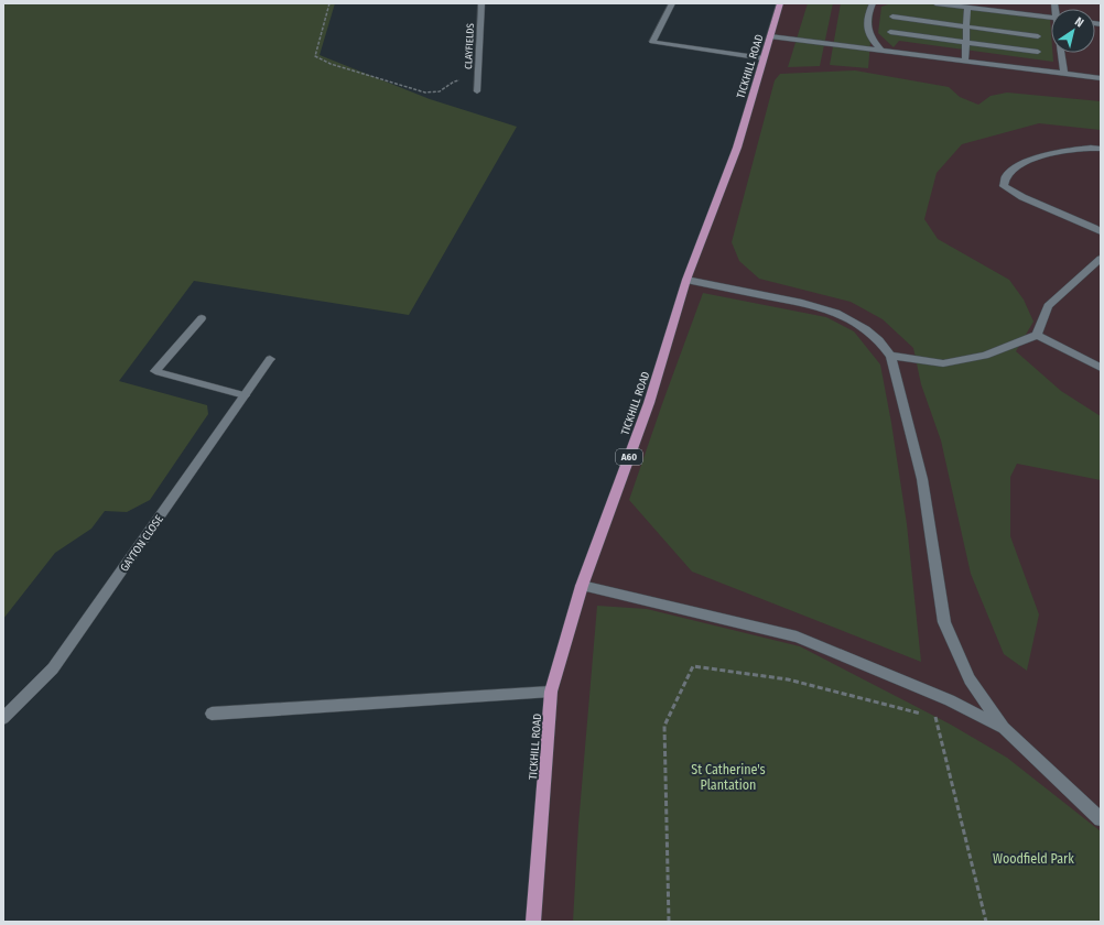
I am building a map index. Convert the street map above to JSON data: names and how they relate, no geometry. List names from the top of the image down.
{
  "streets": {
    "main road": ["TICKHILL ROAD", "A60"],
    "street": ["CLAYFIELDS", "GAYTON CLOSE"]
  },
  "parks": ["St Catherine's Plantation", "Woodfield Park"],
  "north": "top right"
}
